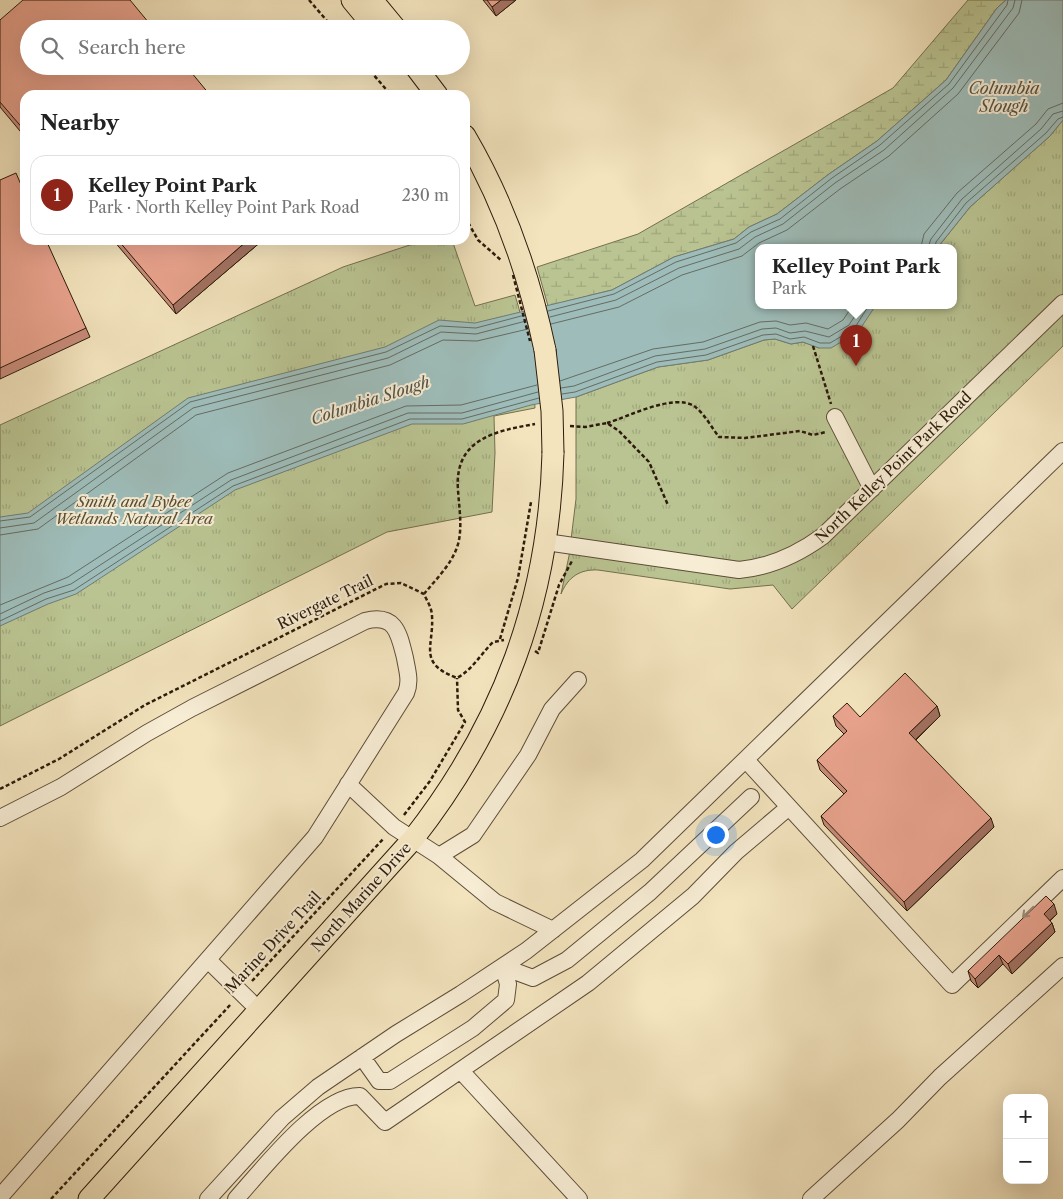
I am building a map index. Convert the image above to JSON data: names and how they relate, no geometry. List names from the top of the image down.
{
  "streets": {
    "main road": ["North Marine Drive"],
    "street": ["North Kelley Point Park Road"],
    "path": ["Rivergate Trail", "Marine Drive Trail"]
  },
  "crossings": [
    ["North Kelley Point Park Road", "North Marine Drive"]
  ],
  "water": ["Columbia Slough"],
  "parks": ["Smith and Bybee Wetlands Natural Area"],
  "page": {
    "search": "Search here",
    "heading": "Nearby",
    "list": [
      {
        "mark": "1",
        "name": "Kelley Point Park",
        "note": "Park · North Kelley Point Park Road",
        "value": "230 m"
      }
    ],
    "popup": ["Kelley Point Park", "Park"],
    "pins": "1",
    "map_buttons": ["+", "−"]
  }
}
